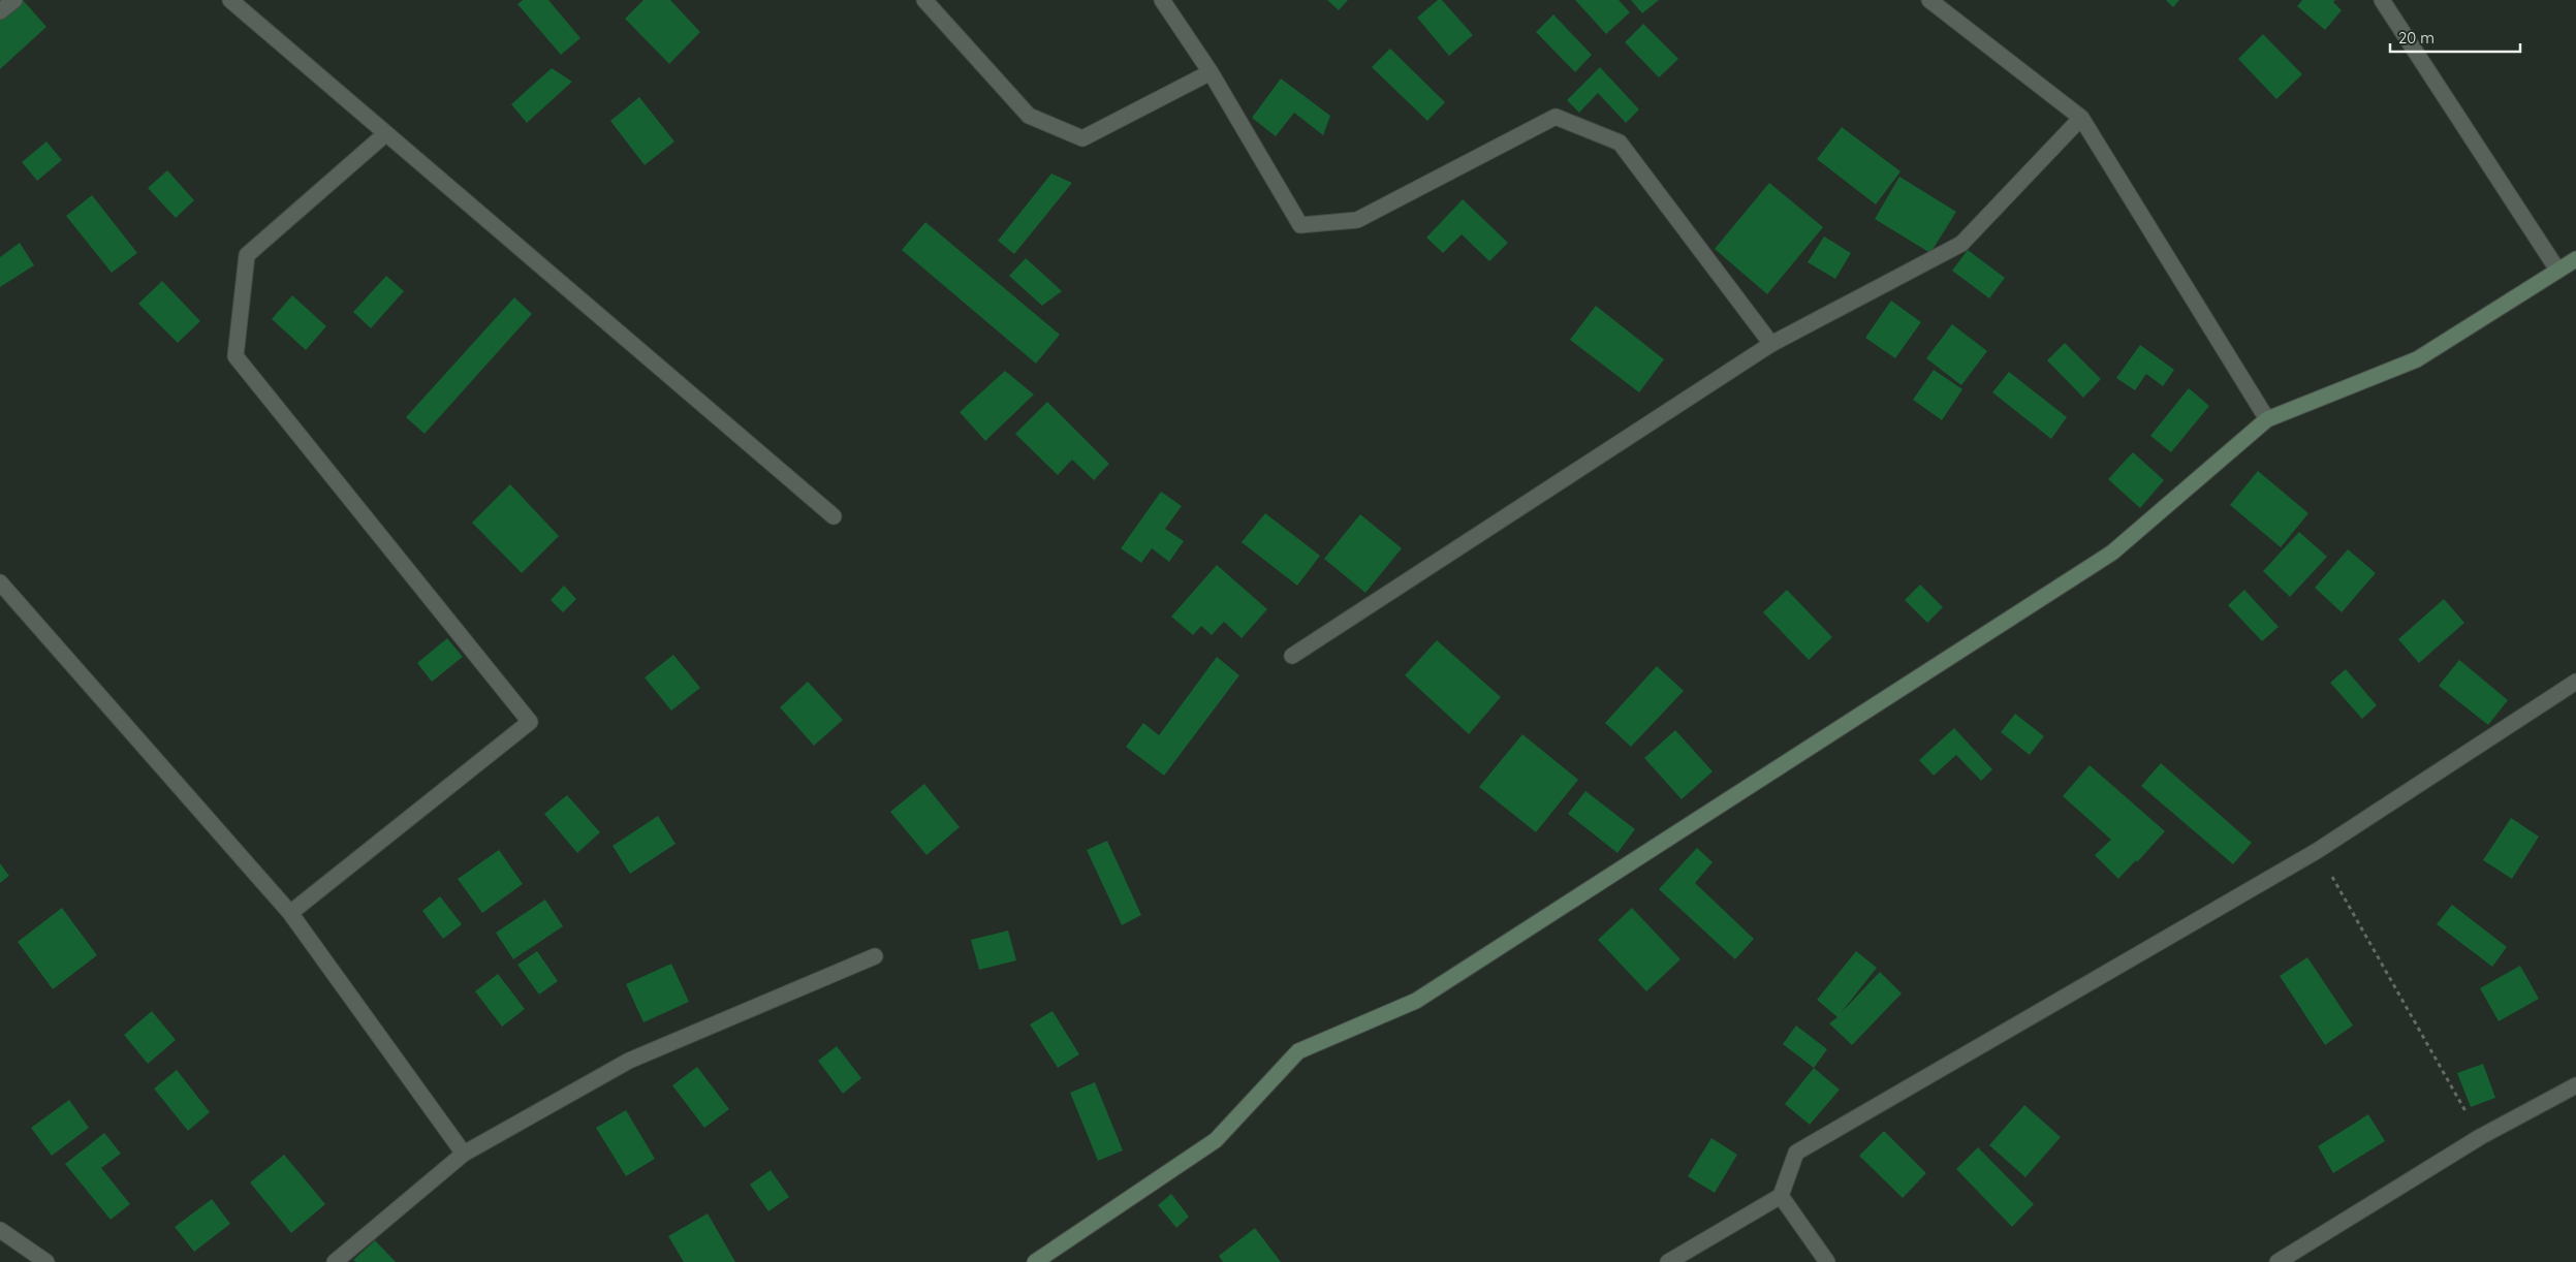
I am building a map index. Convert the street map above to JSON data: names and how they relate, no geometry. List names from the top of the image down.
{
  "scale_bar": "20 m"
}
